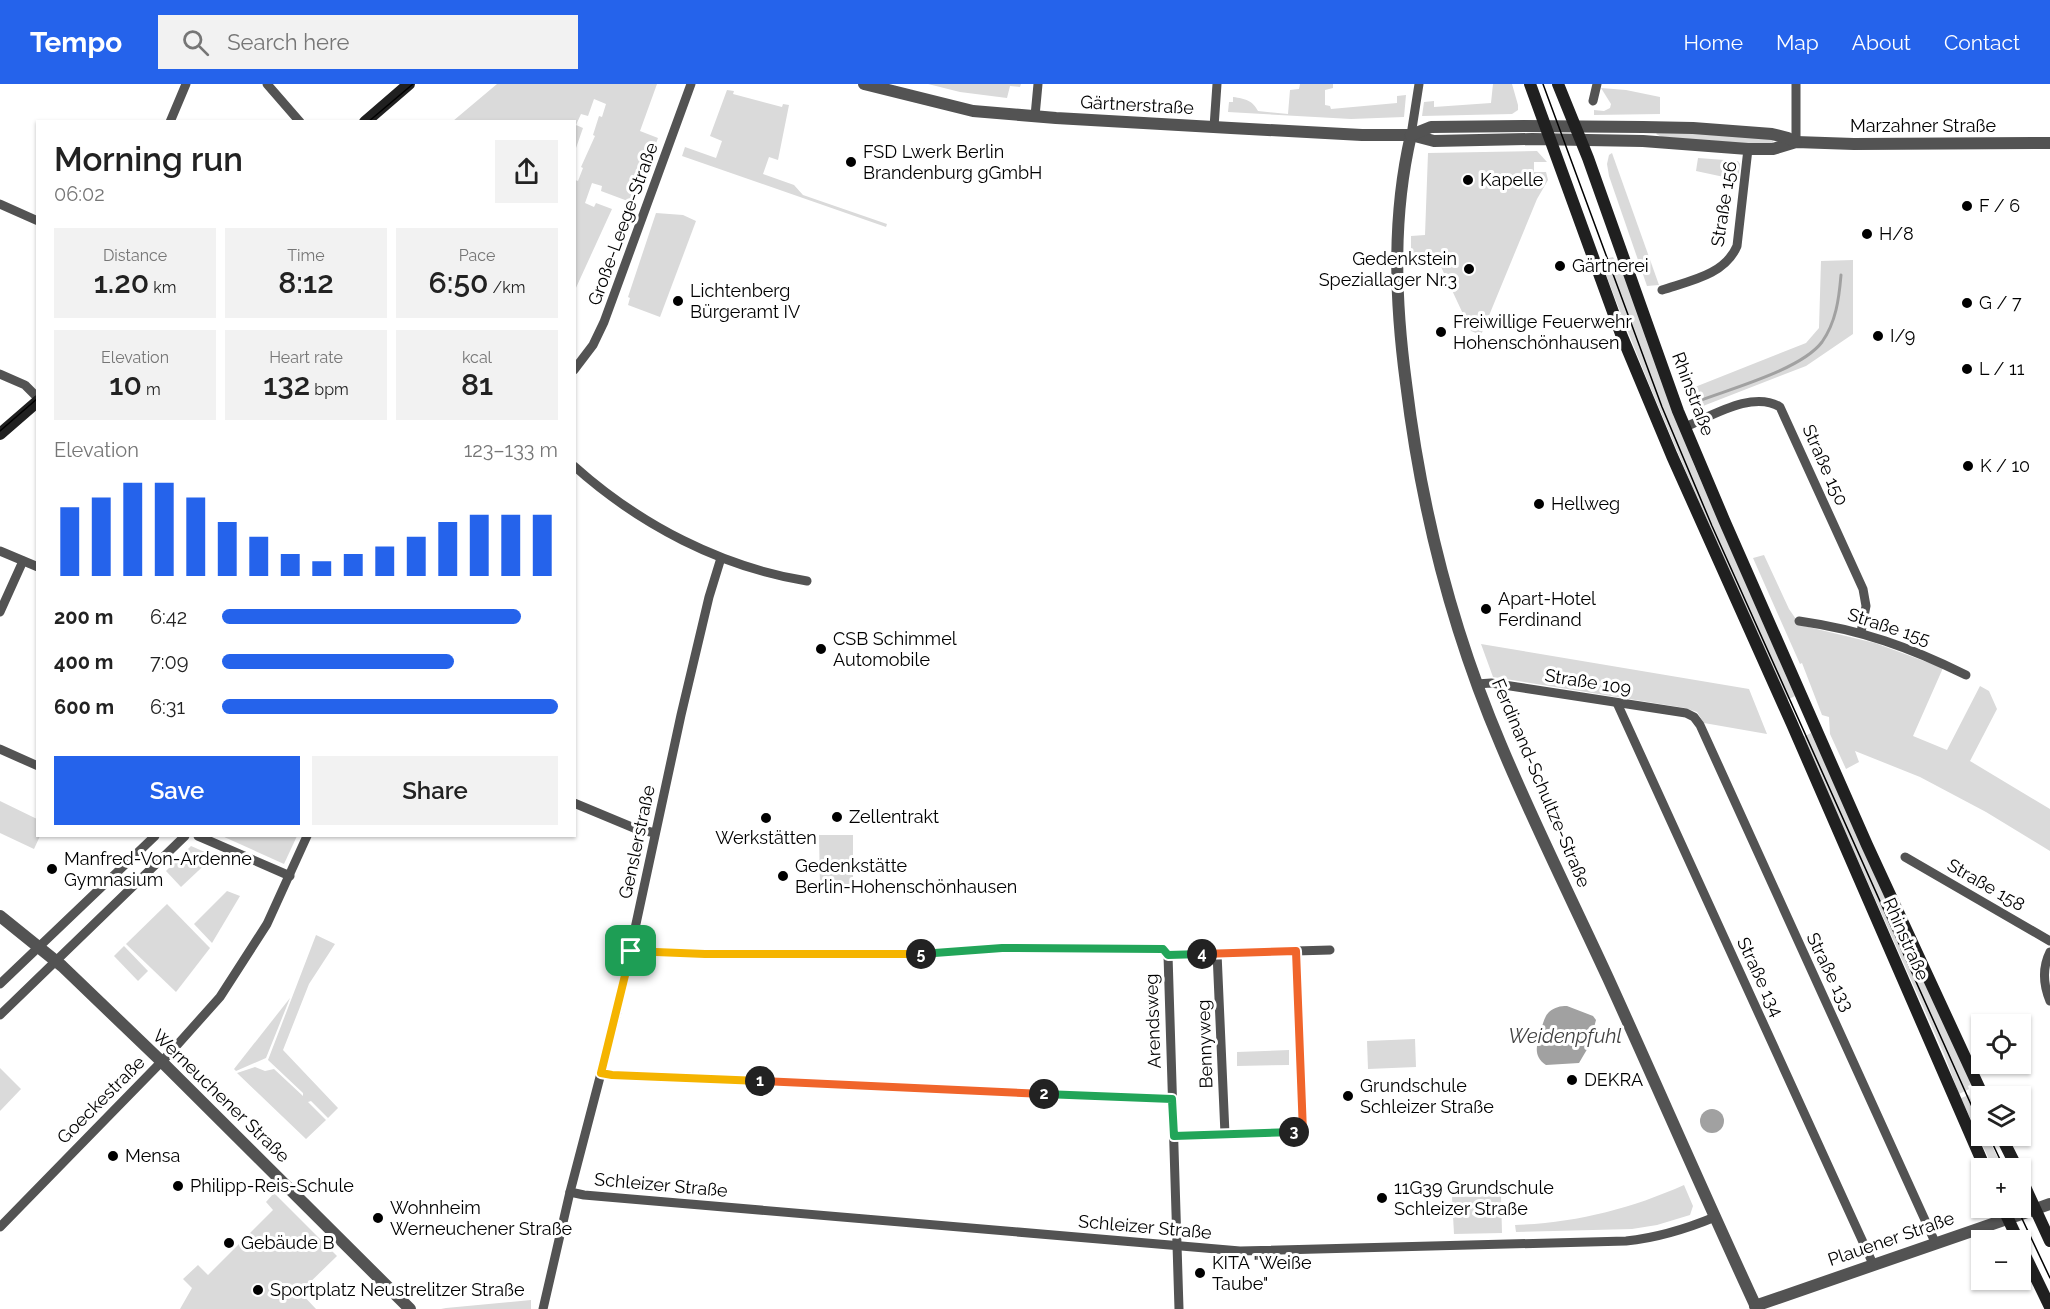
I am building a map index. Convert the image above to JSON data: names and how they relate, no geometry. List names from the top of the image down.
{
  "streets": {
    "main road": ["Rhinstraße"],
    "street": [
      "Gärtnerstraße",
      "Marzahner Straße",
      "Straße 156",
      "Große-Leege-Straße",
      "Straße 150",
      "Straße 155",
      "Straße 109",
      "Ferdinand-Schultze-Straße",
      "Genslerstraße",
      "Straße 158",
      "Straße 133",
      "Straße 134",
      "Arendsweg",
      "Bennyweg",
      "Werneuchener Straße",
      "Goeckestraße",
      "Schleizer Straße",
      "Plauener Straße"
    ]
  },
  "crossings": [
    ["Gärtnerstraße", "Marzahner Straße"],
    ["Gärtnerstraße", "Rhinstraße"],
    ["Gärtnerstraße", "Ferdinand-Schultze-Straße"],
    ["Marzahner Straße", "Straße 156"],
    ["Marzahner Straße", "Rhinstraße"],
    ["Rhinstraße", "Straße 150"],
    ["Straße 150", "Straße 155"],
    ["Straße 109", "Ferdinand-Schultze-Straße"],
    ["Straße 109", "Straße 133"],
    ["Straße 109", "Straße 134"],
    ["Ferdinand-Schultze-Straße", "Schleizer Straße"],
    ["Ferdinand-Schultze-Straße", "Plauener Straße"],
    ["Genslerstraße", "Schleizer Straße"],
    ["Straße 133", "Plauener Straße"],
    ["Straße 134", "Plauener Straße"],
    ["Arendsweg", "Schleizer Straße"],
    ["Werneuchener Straße", "Goeckestraße"]
  ],
  "water": ["Weidenpfuhl"],
  "places": [
    "FSD Lwerk Berlin Brandenburg gGmbH",
    "Kapelle",
    "F / 6",
    "H/8",
    "Gärtnerei",
    "Gedenkstein Speziallager Nr.3",
    "Lichtenberg Bürgeramt IV",
    "G / 7",
    "Freiwillige Feuerwehr Hohenschönhausen",
    "I/9",
    "L / 11",
    "K / 10",
    "Hellweg",
    "Apart-Hotel Ferdinand",
    "CSB Schimmel Automobile",
    "Zellentrakt",
    "Werkstätten",
    "Manfred-Von-Ardenne Gymnasium",
    "Gedenkstätte Berlin-Hohenschönhausen",
    "DEKRA",
    "Grundschule Schleizer Straße",
    "Mensa",
    "Philipp-Reis-Schule",
    "11G39 Grundschule Schleizer Straße",
    "Wohnheim Werneuchener Straße",
    "Gebäude B",
    "KITA \"Weiße Taube\"",
    "Sportplatz Neustrelitzer Straße"
  ],
  "page": {
    "header": "Tempo",
    "search": "Search here",
    "nav": [
      "Home",
      "Map",
      "About",
      "Contact"
    ],
    "heading": ["Morning run", "06:02"],
    "stats": [
      ["Distance", "1.20 km"],
      ["Time", "8:12"],
      ["Pace", "6:50 /km"],
      ["Elevation", "10 m"],
      ["Heart rate", "132 bpm"],
      ["kcal", "81"]
    ],
    "chart": ["Elevation", "123–133 m"],
    "list": [
      {
        "name": "200 m",
        "note": "6:42"
      },
      {
        "name": "400 m",
        "note": "7:09"
      },
      {
        "name": "600 m",
        "note": "6:31"
      }
    ],
    "buttons": ["Save", "Share"],
    "pins": [
      "4",
      "5",
      "1",
      "2",
      "3"
    ],
    "map_buttons": ["+", "−"]
  }
}
